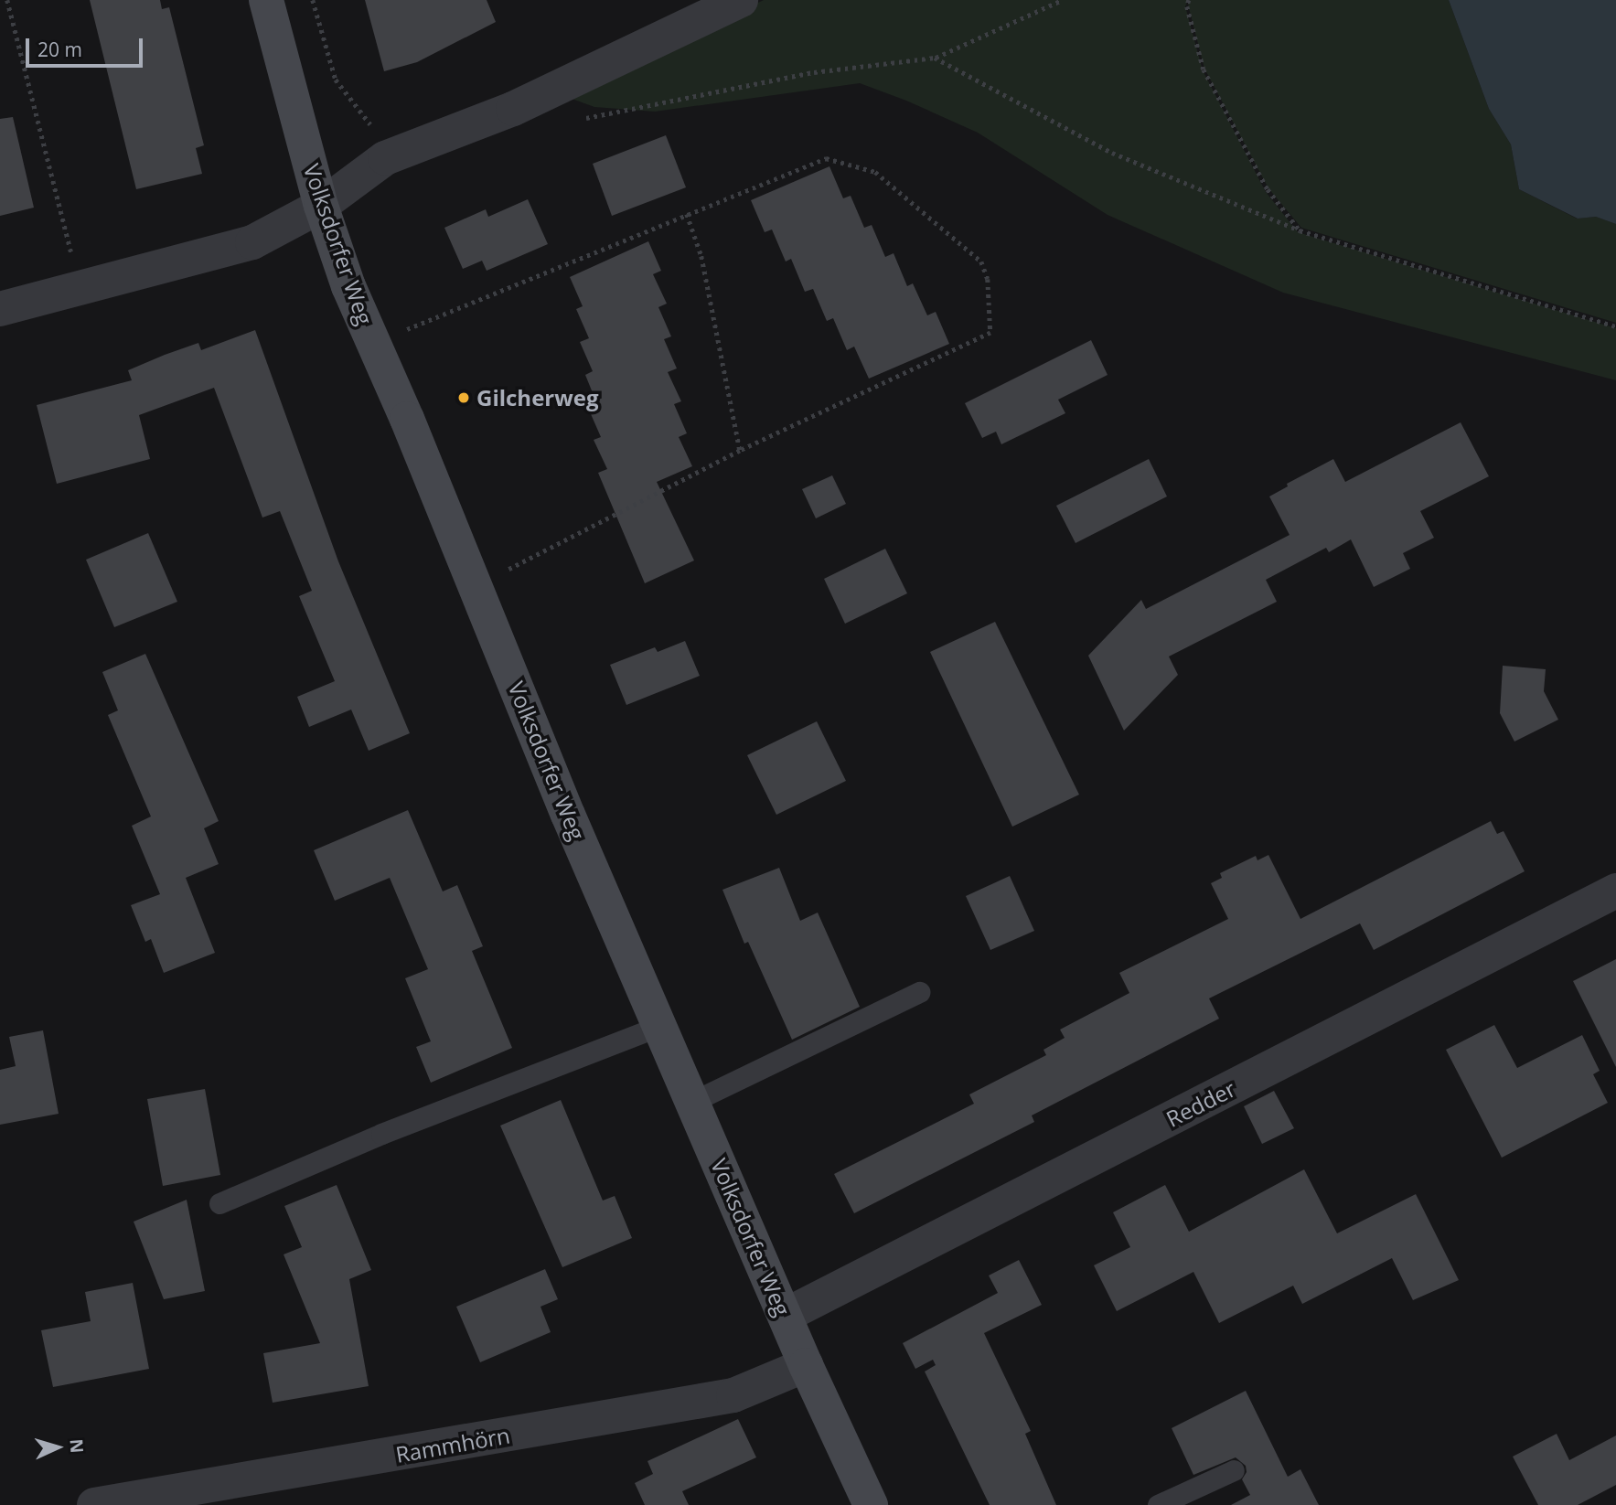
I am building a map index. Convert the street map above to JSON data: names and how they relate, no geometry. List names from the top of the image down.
{
  "streets": {
    "street": ["Volksdorfer Weg", "Redder", "Rammhörn"]
  },
  "crossings": [
    ["Volksdorfer Weg", "Redder"],
    ["Volksdorfer Weg", "Rammhörn"]
  ],
  "places": ["Gilcherweg"],
  "scale_bar": "20 m",
  "north": "right"
}
